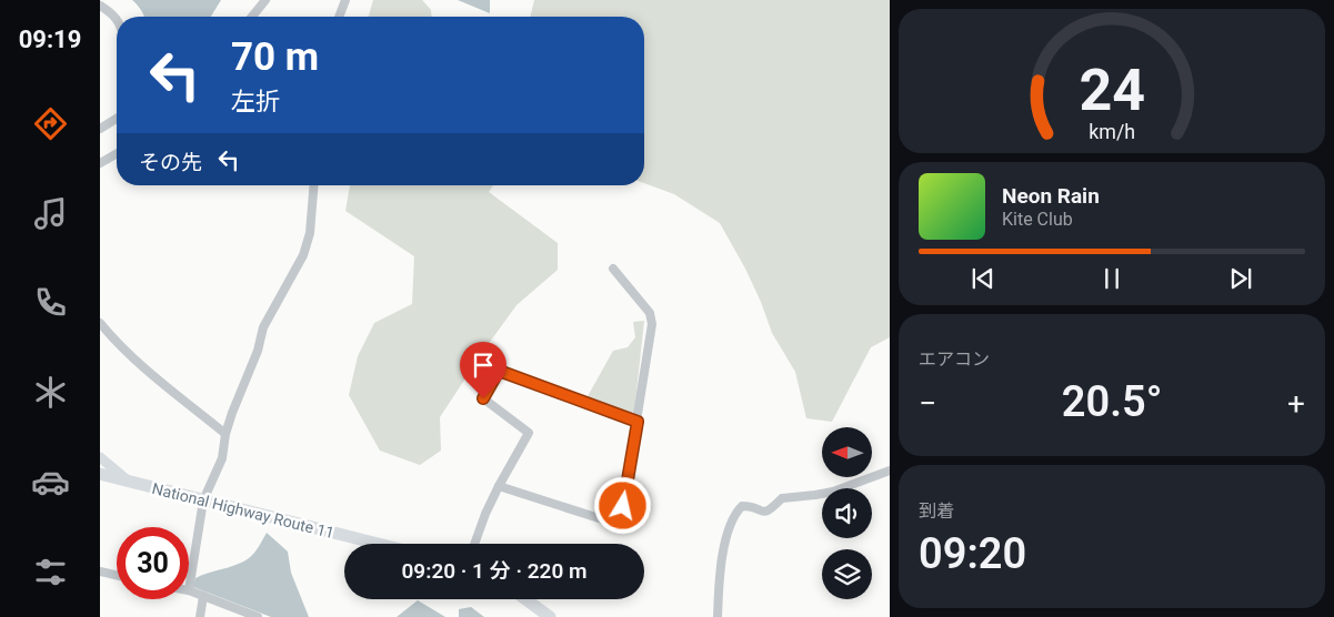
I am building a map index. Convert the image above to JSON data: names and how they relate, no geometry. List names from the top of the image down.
{
  "streets": {
    "highway": ["National Highway Route 11"]
  },
  "north": "left",
  "page": {
    "tabs": "09:19",
    "turn": ["70 m", "左折"],
    "then": "その先",
    "song": ["Neon Rain", "Kite Club"],
    "tile": [
      "エアコン",
      ["到着", "09:20"]
    ],
    "heat": ["−", "20.5°", "+"],
    "limit": "30",
    "trip": "09:20 · 1 分 · 220 m",
    "gauge": ["24", "km/h"]
  }
}
